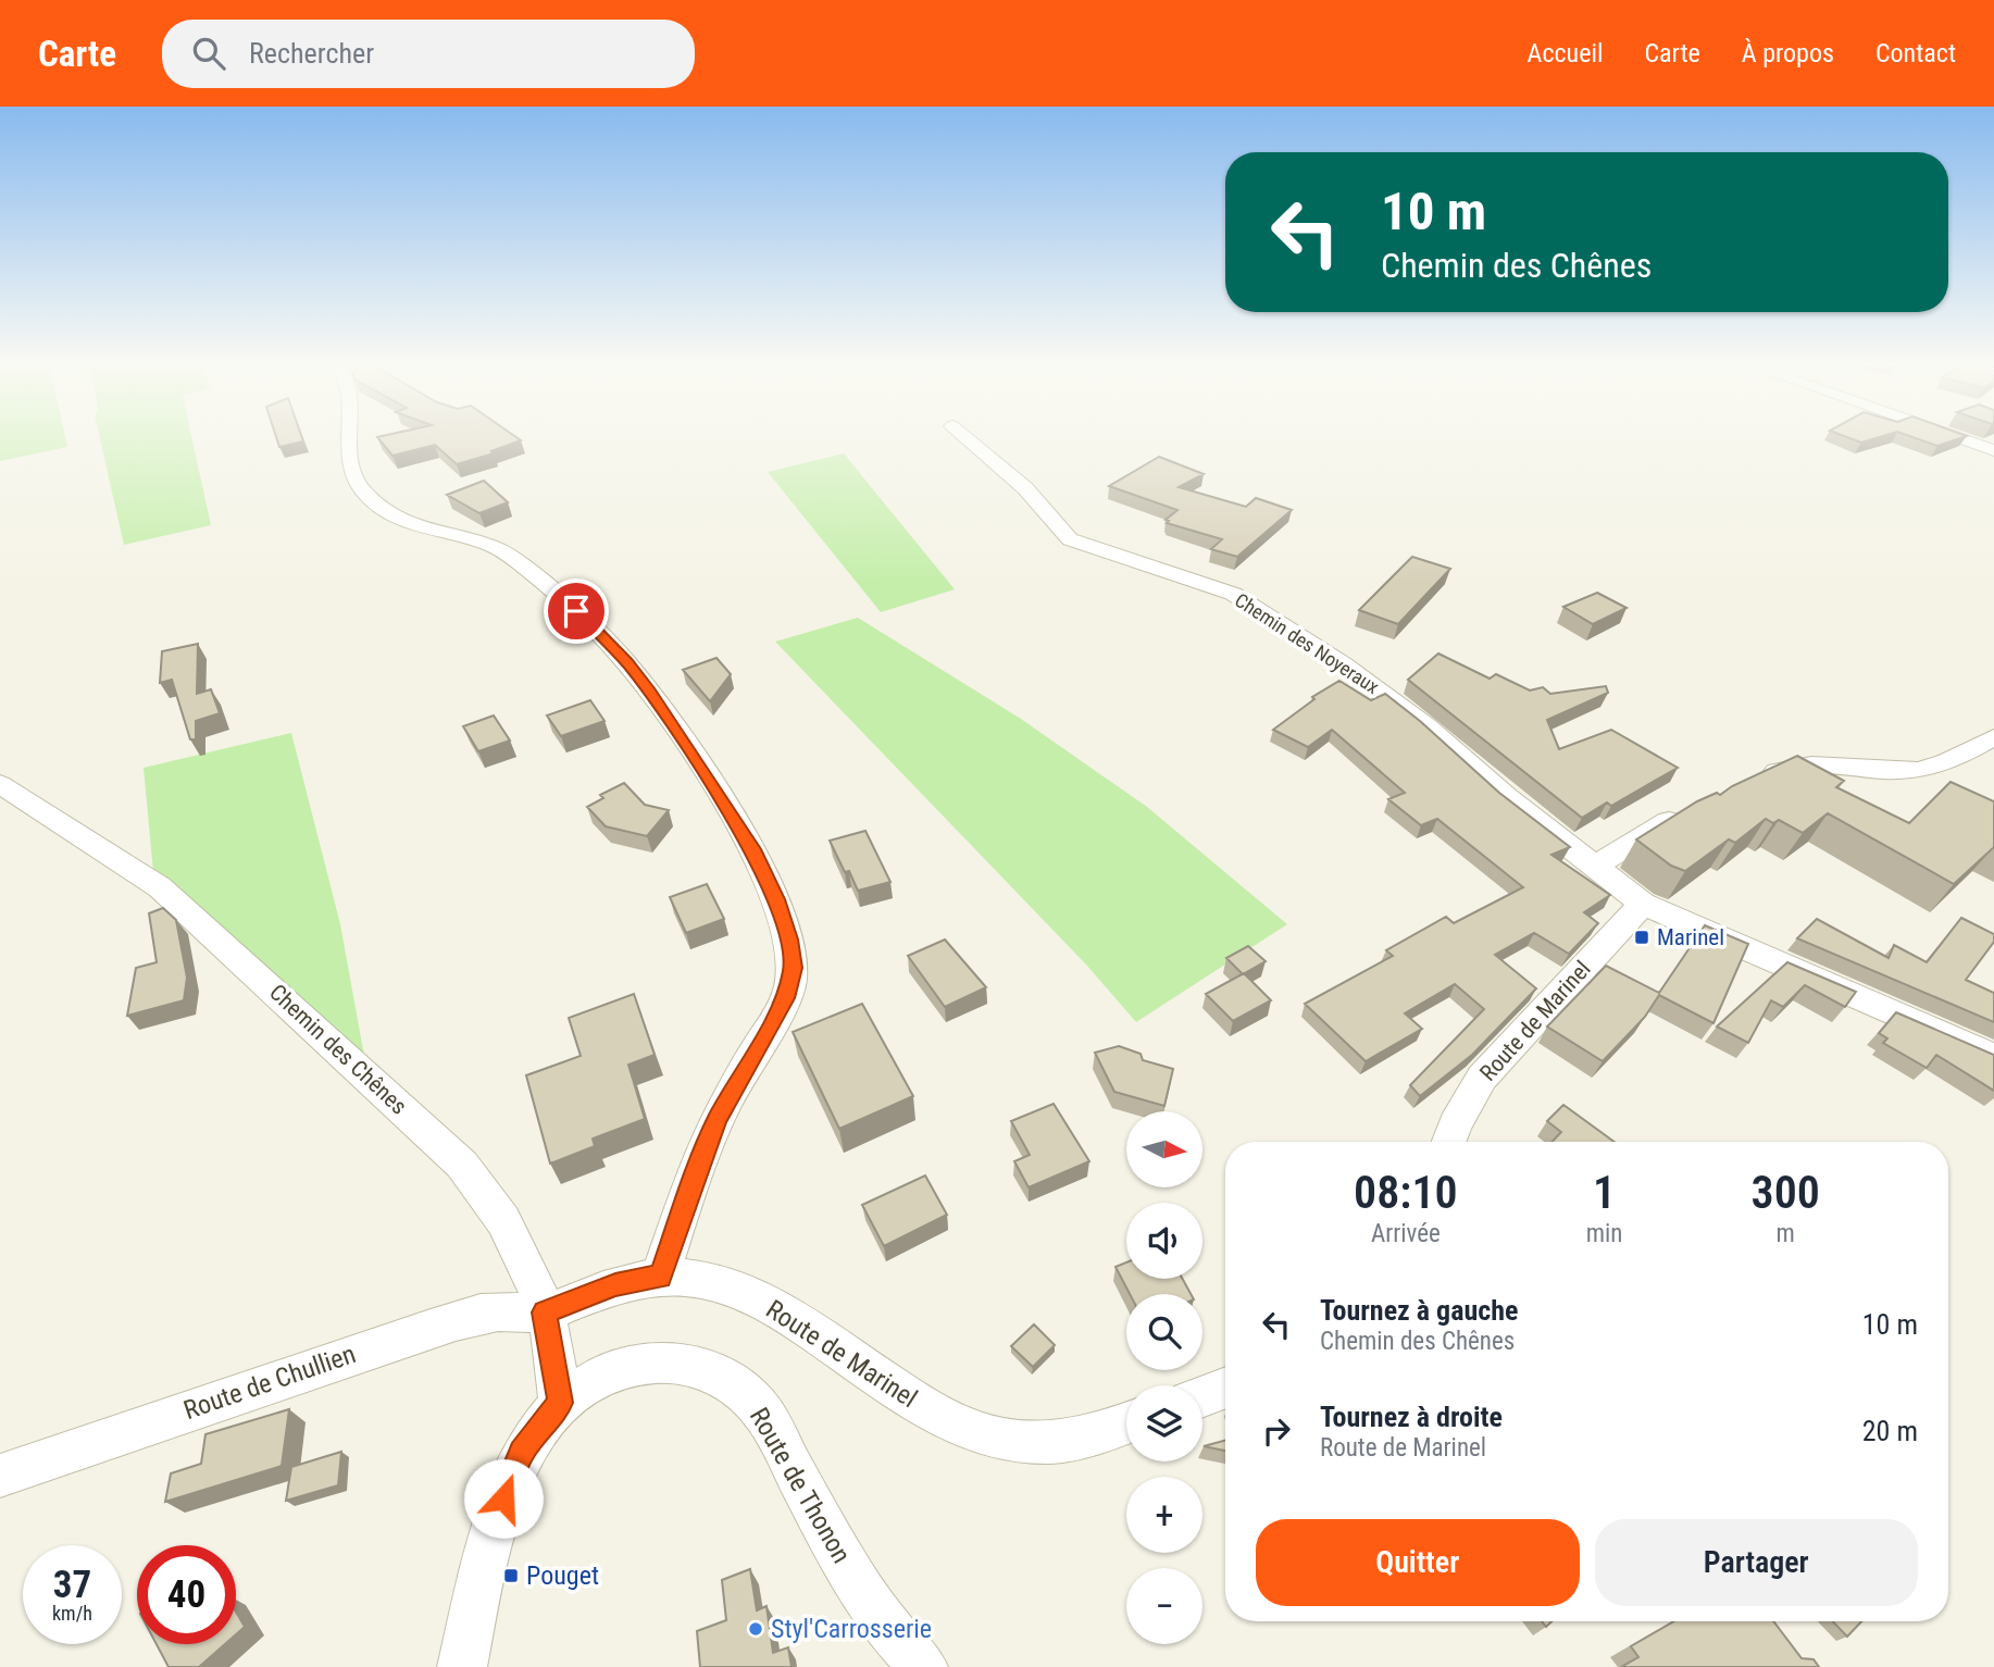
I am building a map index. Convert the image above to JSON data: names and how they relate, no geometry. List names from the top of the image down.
{
  "streets": {
    "street": [
      "Chemin des Noyeraux",
      "Route de Marinel",
      "Chemin des Chênes",
      "Route de Chullien",
      "Route de Thonon"
    ]
  },
  "crossings": [
    ["Chemin des Noyeraux", "Route de Marinel"],
    ["Route de Marinel", "Chemin des Chênes"],
    ["Route de Marinel", "Route de Chullien"],
    ["Chemin des Chênes", "Route de Chullien"],
    ["Chemin des Chênes", "Route de Thonon"]
  ],
  "places": {
    "transit": ["Marinel", "Pouget"],
    "other": ["Styl'Carrosserie"]
  },
  "north": "right",
  "page": {
    "header": "Carte",
    "search": "Rechercher",
    "nav": [
      "Accueil",
      "Carte",
      "À propos",
      "Contact"
    ],
    "turn": ["10 m", "Chemin des Chênes"],
    "map_buttons": ["+", "−"],
    "eta": [
      "08:10",
      "Arrivée",
      "1",
      "min",
      "300",
      "m"
    ],
    "list": [
      {
        "name": "Tournez à gauche",
        "note": "Chemin des Chênes",
        "value": "10 m"
      },
      {
        "name": "Tournez à droite",
        "note": "Route de Marinel",
        "value": "20 m"
      }
    ],
    "buttons": ["Quitter", "Partager"],
    "speed": "37 km/h",
    "limit": "40"
  }
}
